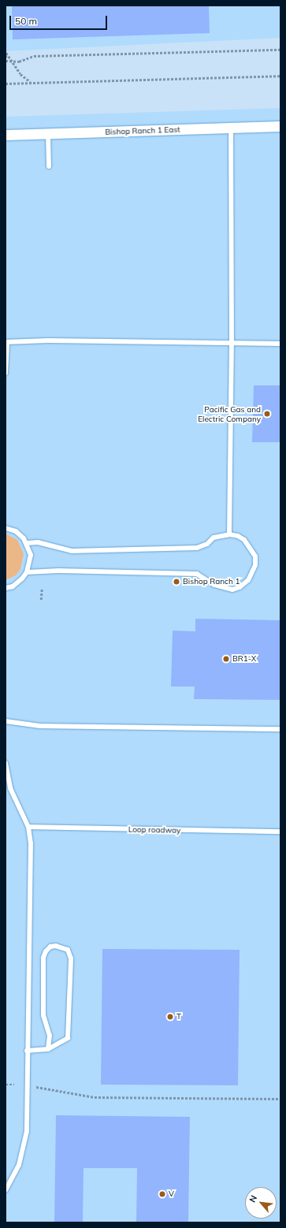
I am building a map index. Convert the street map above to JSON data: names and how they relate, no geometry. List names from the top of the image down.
{
  "streets": {
    "street": ["Bishop Ranch 1 East"],
    "lane": ["Loop roadway"]
  },
  "places": [
    "Pacific Gas and Electric Company",
    "Bishop Ranch 1",
    "BR1-X",
    "T",
    "V"
  ],
  "scale_bar": "50 m",
  "north": "top left"
}
